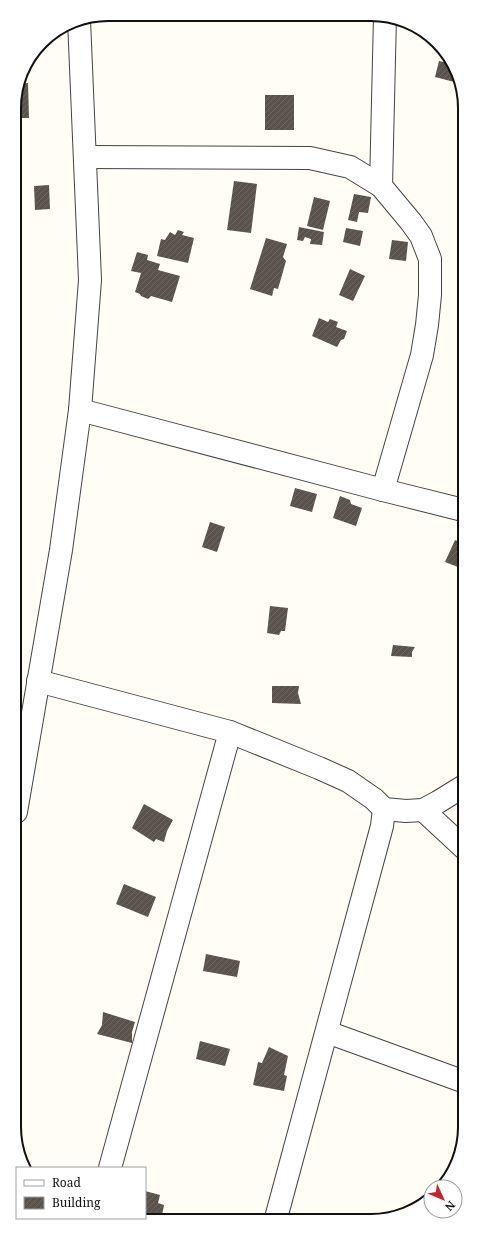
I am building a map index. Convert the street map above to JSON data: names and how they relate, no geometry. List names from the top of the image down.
{
  "legend": ["Road", "Building"],
  "north": "bottom right"
}
